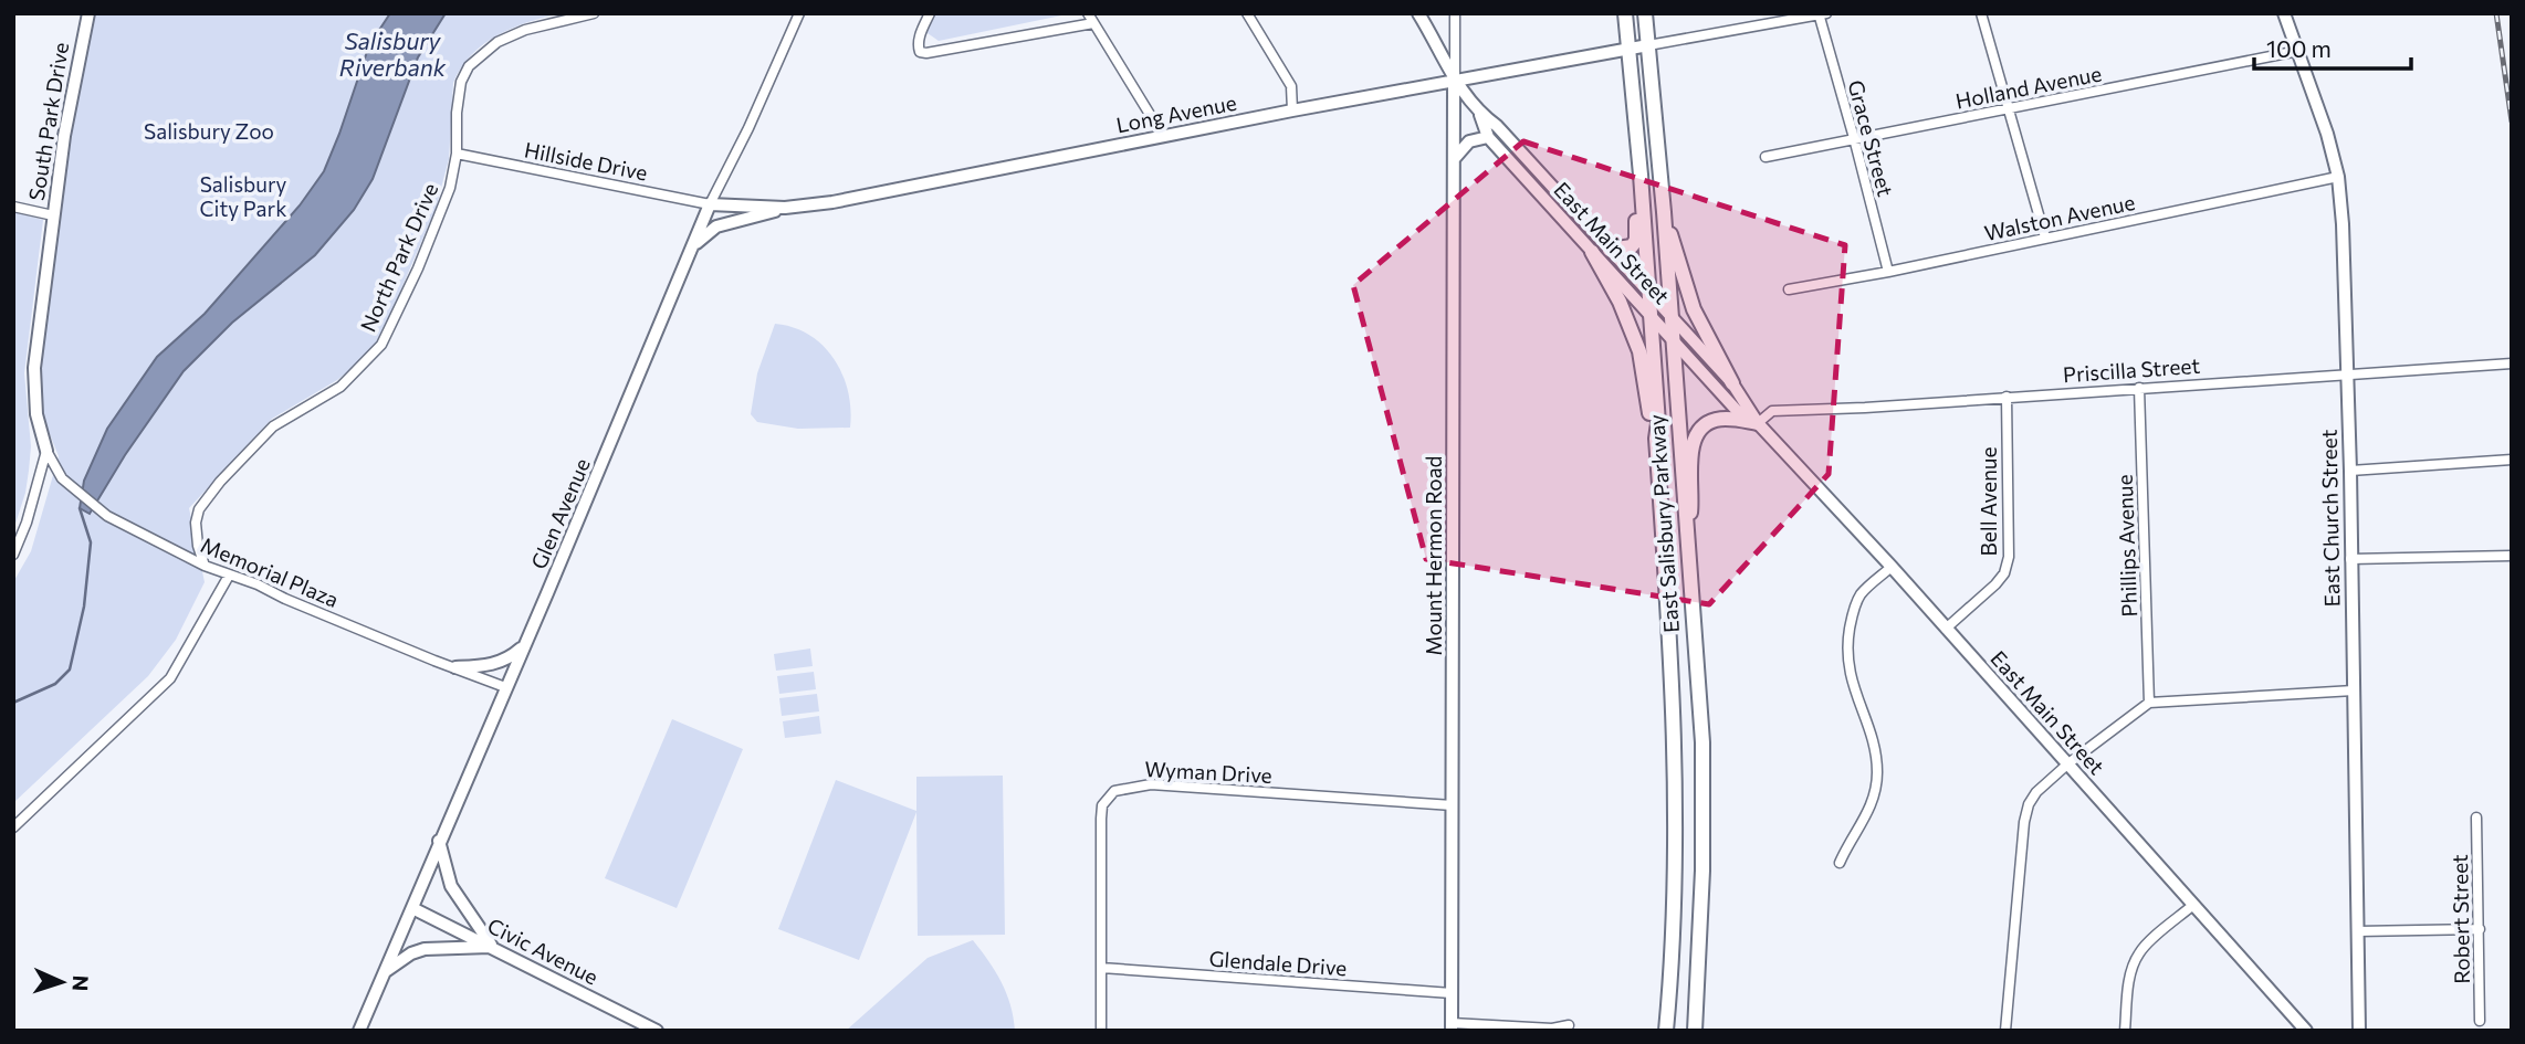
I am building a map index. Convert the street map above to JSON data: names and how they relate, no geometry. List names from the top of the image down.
{
  "streets": {
    "main road": ["East Salisbury Parkway"],
    "street": [
      "Holland Avenue",
      "Long Avenue",
      "South Park Drive",
      "Grace Street",
      "Hillside Drive",
      "Walston Avenue",
      "East Main Street",
      "North Park Drive",
      "Priscilla Street",
      "Bell Avenue",
      "Glen Avenue",
      "East Church Street",
      "Phillips Avenue",
      "Mount Hermon Road",
      "Memorial Plaza",
      "Wyman Drive",
      "Robert Street",
      "Civic Avenue",
      "Glendale Drive"
    ]
  },
  "crossings": [
    ["Holland Avenue", "Grace Street"],
    ["Holland Avenue", "East Church Street"],
    ["Long Avenue", "Hillside Drive"],
    ["Long Avenue", "East Main Street"],
    ["Long Avenue", "Glen Avenue"],
    ["Long Avenue", "East Salisbury Parkway"],
    ["Long Avenue", "Mount Hermon Road"],
    ["South Park Drive", "Memorial Plaza"],
    ["Grace Street", "Walston Avenue"],
    ["Hillside Drive", "North Park Drive"],
    ["Hillside Drive", "Glen Avenue"],
    ["Walston Avenue", "East Church Street"],
    ["East Main Street", "Priscilla Street"],
    ["East Main Street", "Bell Avenue"],
    ["East Main Street", "East Salisbury Parkway"],
    ["East Main Street", "Mount Hermon Road"],
    ["North Park Drive", "Memorial Plaza"],
    ["Priscilla Street", "Bell Avenue"],
    ["Priscilla Street", "East Church Street"],
    ["Priscilla Street", "Phillips Avenue"],
    ["Glen Avenue", "Memorial Plaza"],
    ["Glen Avenue", "Civic Avenue"],
    ["Mount Hermon Road", "Wyman Drive"],
    ["Mount Hermon Road", "Glendale Drive"],
    ["Wyman Drive", "Glendale Drive"]
  ],
  "water": ["Salisbury Riverbank"],
  "parks": ["Salisbury Zoo", "Salisbury City Park"],
  "scale_bar": "100 m",
  "north": "right"
}
